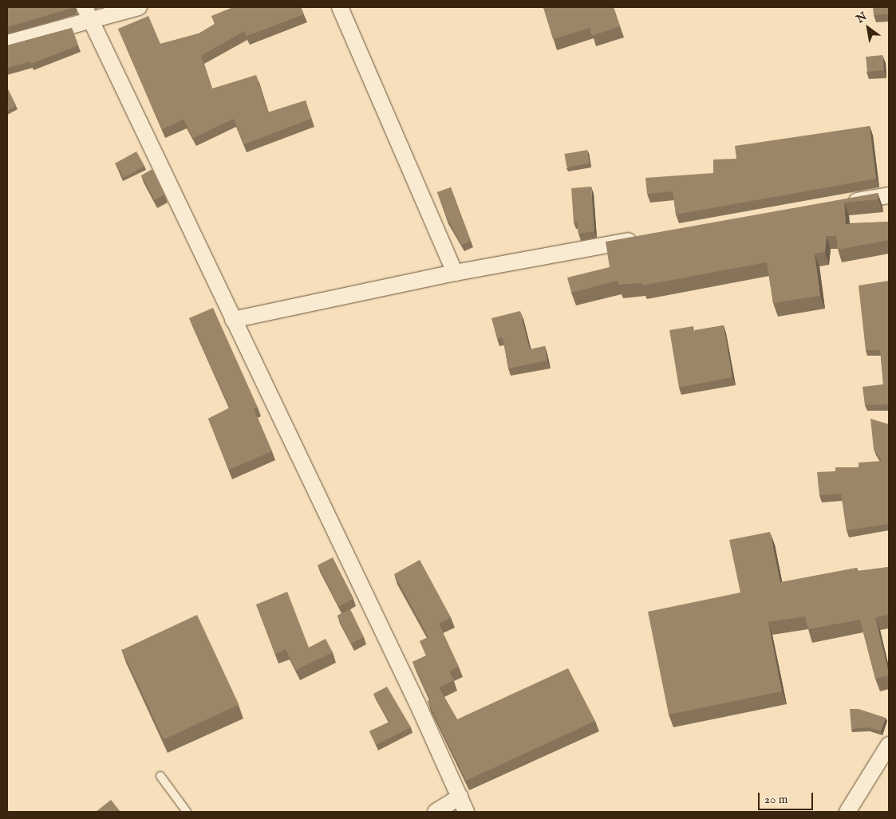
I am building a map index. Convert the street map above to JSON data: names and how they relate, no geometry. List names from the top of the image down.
{
  "scale_bar": "20 m",
  "north": "top left"
}
